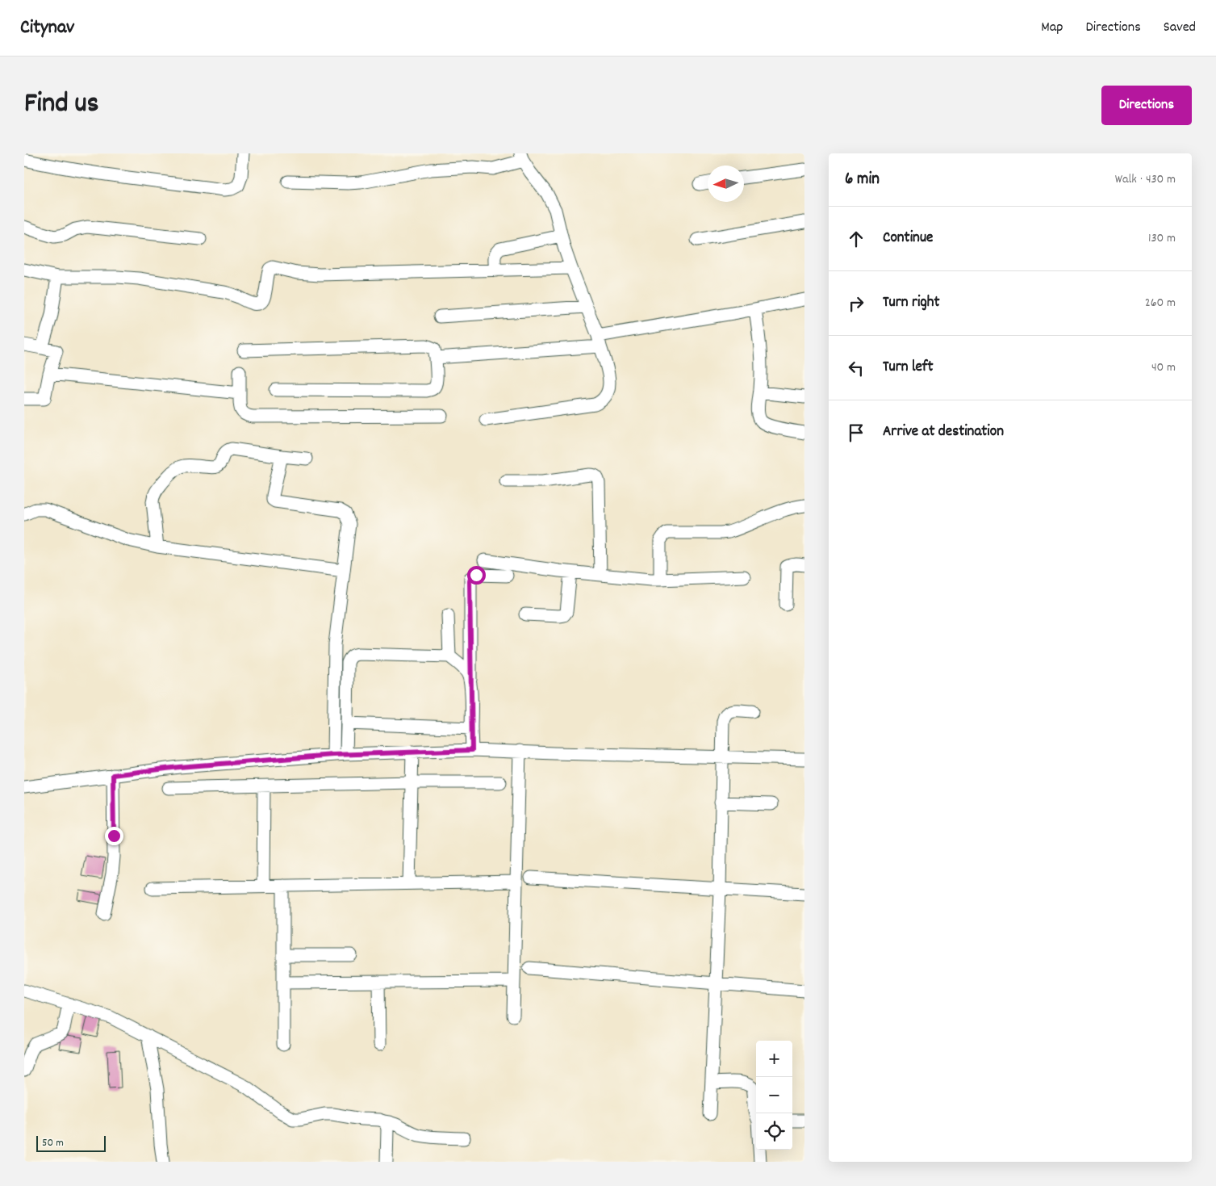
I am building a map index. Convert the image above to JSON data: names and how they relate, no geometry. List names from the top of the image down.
{
  "scale_bar": "50 m",
  "north": "left",
  "page": {
    "header": "Citynav",
    "nav": ["Map", "Directions", "Saved"],
    "title": "Find us",
    "buttons": "Directions",
    "heading": ["6 min", "Walk · 430 m"],
    "list": [
      ["Continue", "130 m"],
      ["Turn right", "260 m"],
      ["Turn left", "40 m"],
      "Arrive at destination"
    ],
    "map_buttons": ["+", "−"],
    "scale": "50 m"
  }
}
